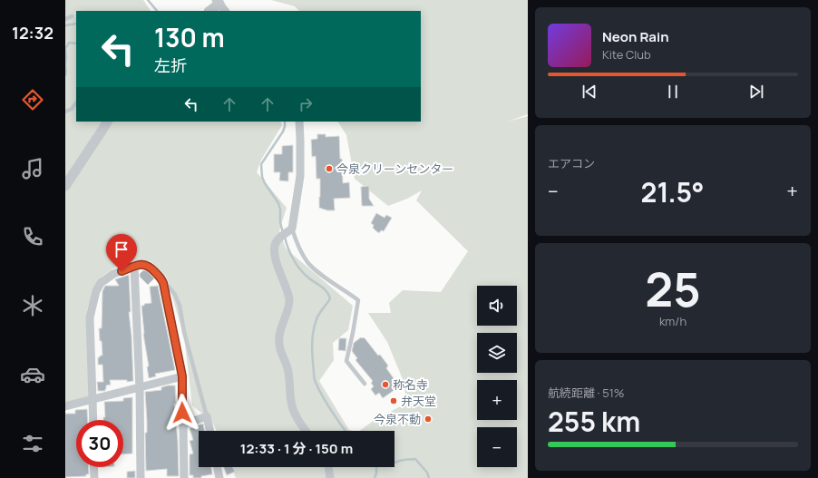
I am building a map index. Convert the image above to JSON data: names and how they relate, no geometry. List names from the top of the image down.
{
  "places": [
    "今泉クリーンセンター",
    "称名寺",
    "弁天堂",
    "今泉不動"
  ],
  "page": {
    "tabs": "12:32",
    "turn": ["130 m", "左折"],
    "song": ["Neon Rain", "Kite Club"],
    "tile": [
      "エアコン",
      ["25", "km/h"],
      ["航続距離 · 51%", "255 km"]
    ],
    "heat": ["−", "21.5°", "+"],
    "map_buttons": ["+", "−"],
    "limit": "30",
    "trip": "12:33 · 1 分 · 150 m"
  }
}
